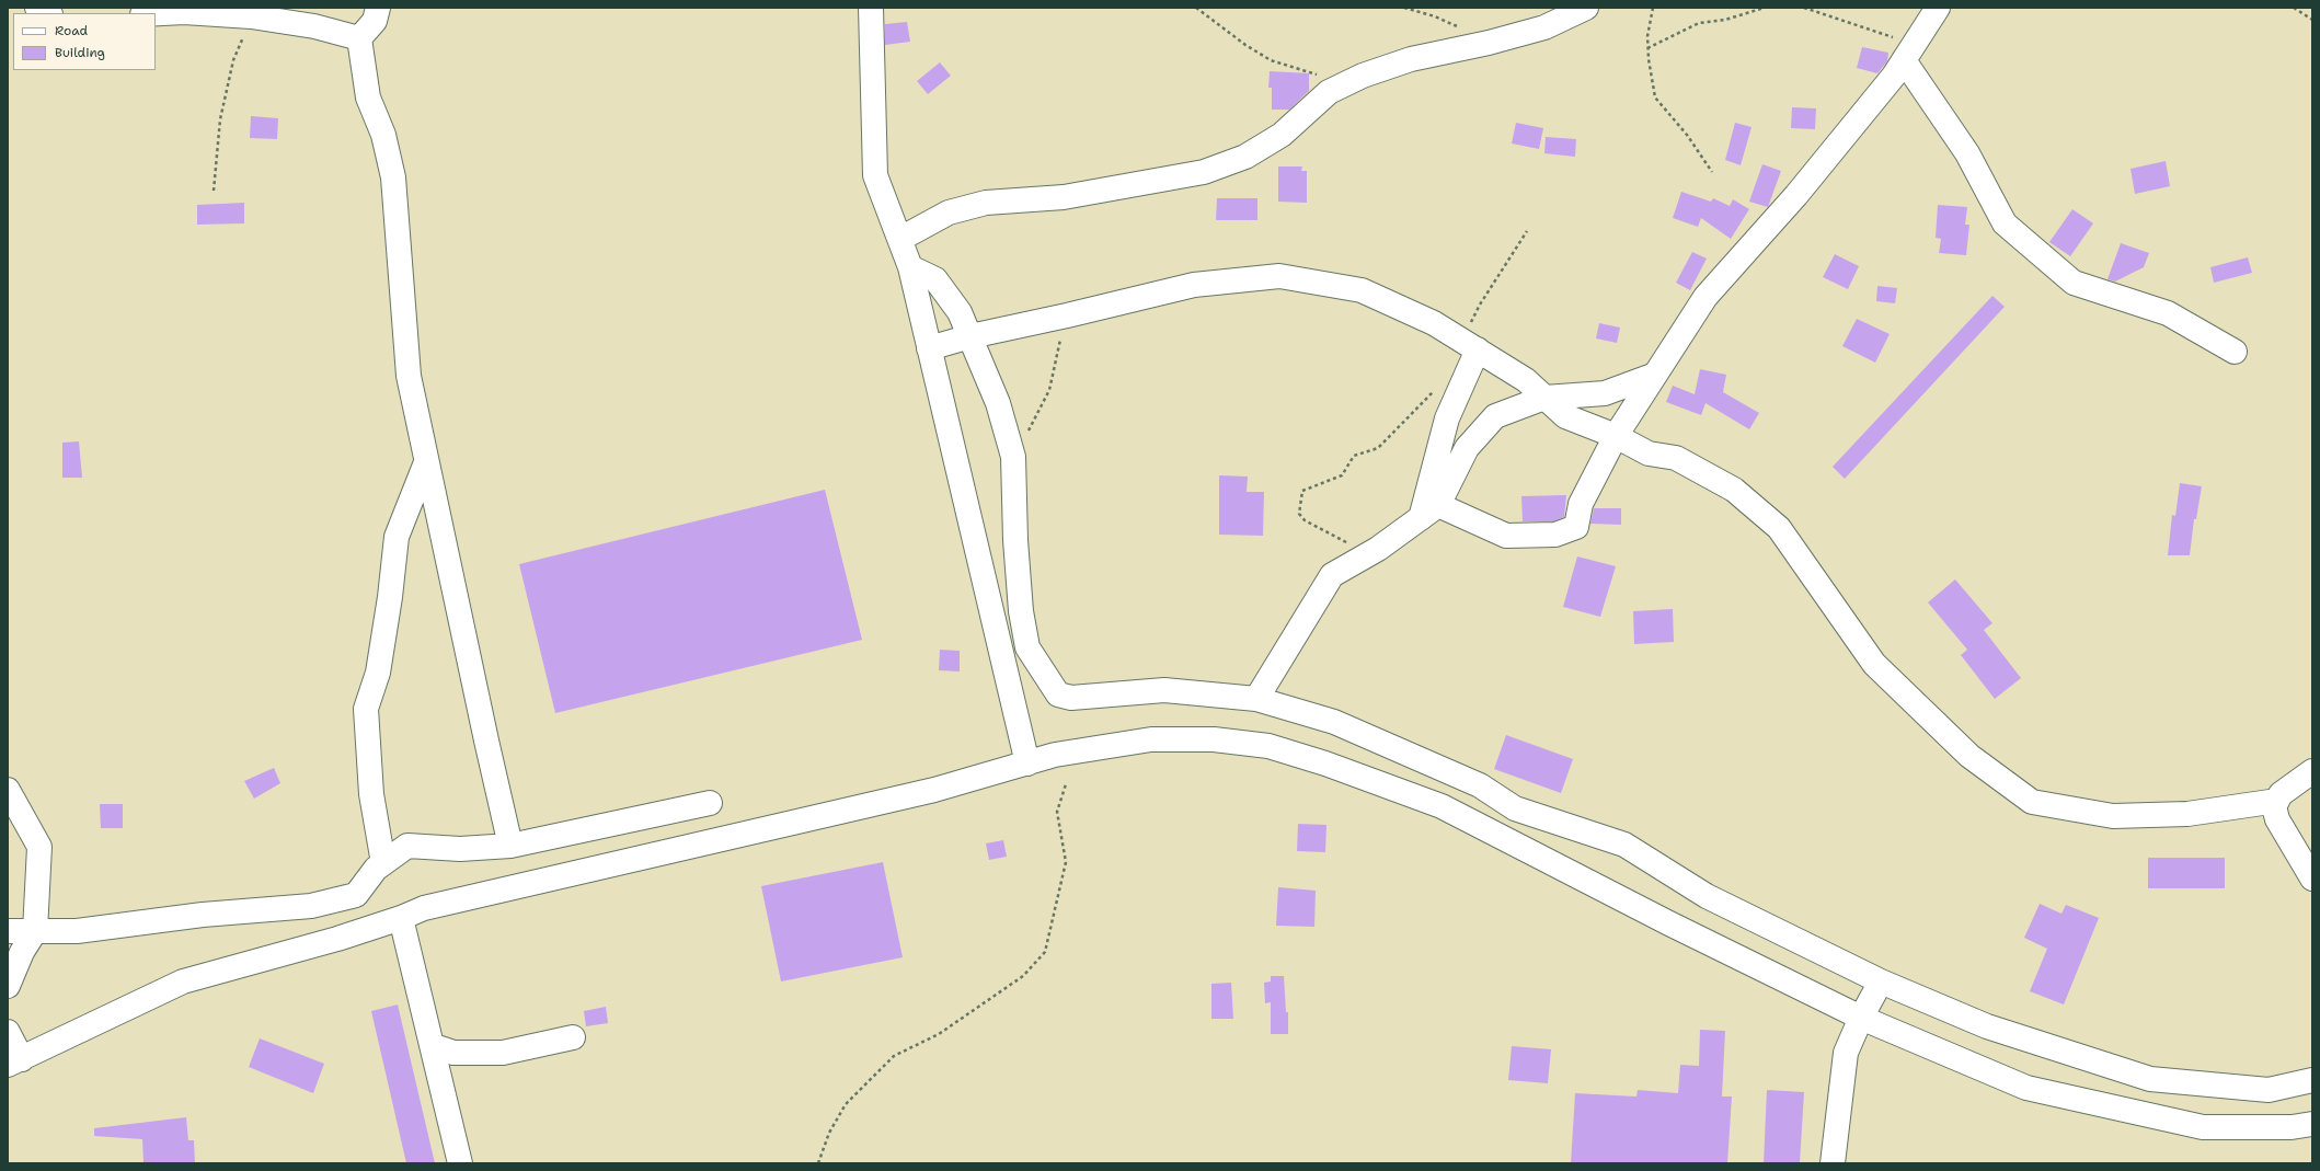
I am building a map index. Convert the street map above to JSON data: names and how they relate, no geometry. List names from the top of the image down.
{
  "legend": ["Road", "Building"]
}
